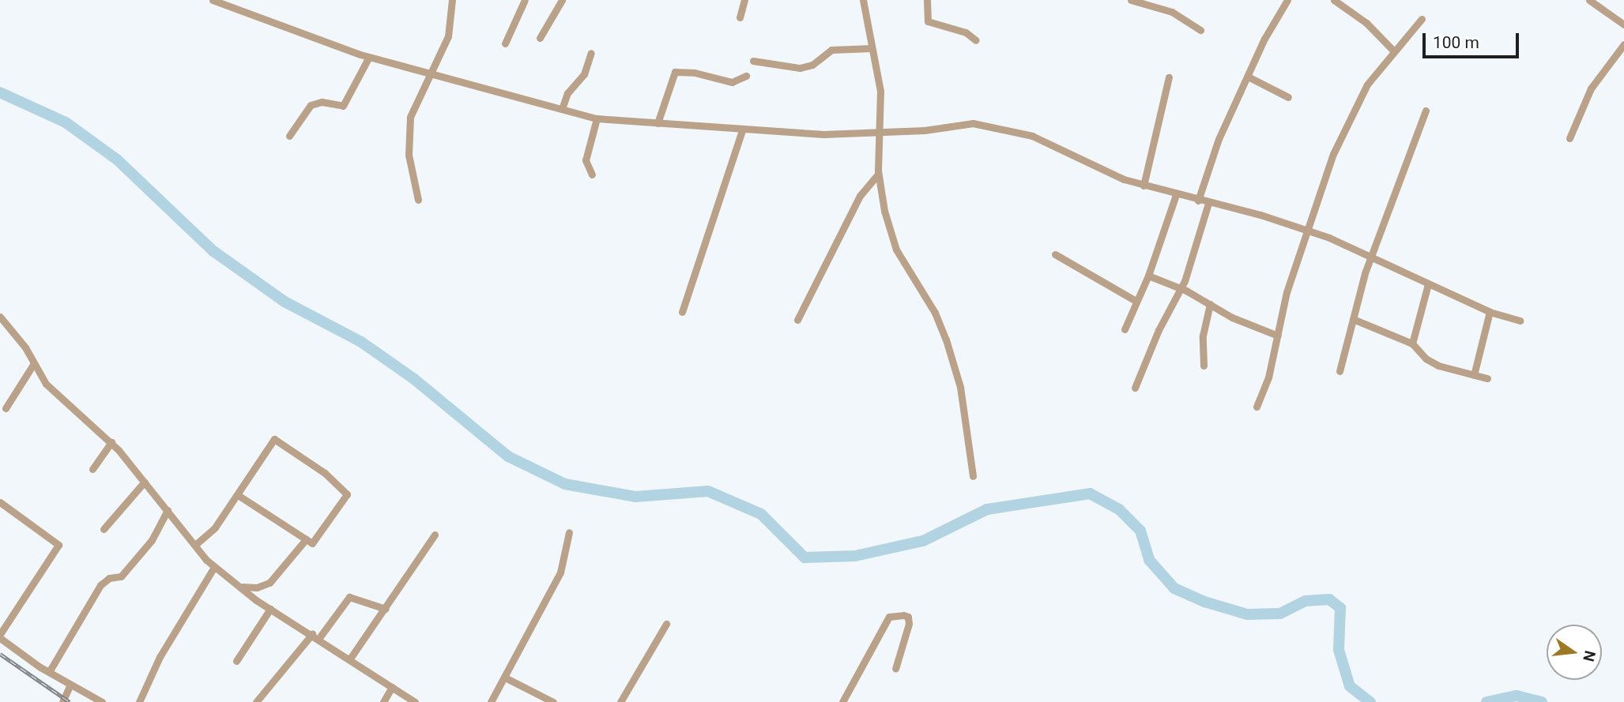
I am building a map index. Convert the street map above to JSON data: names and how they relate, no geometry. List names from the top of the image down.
{
  "scale_bar": "100 m",
  "north": "right"
}
